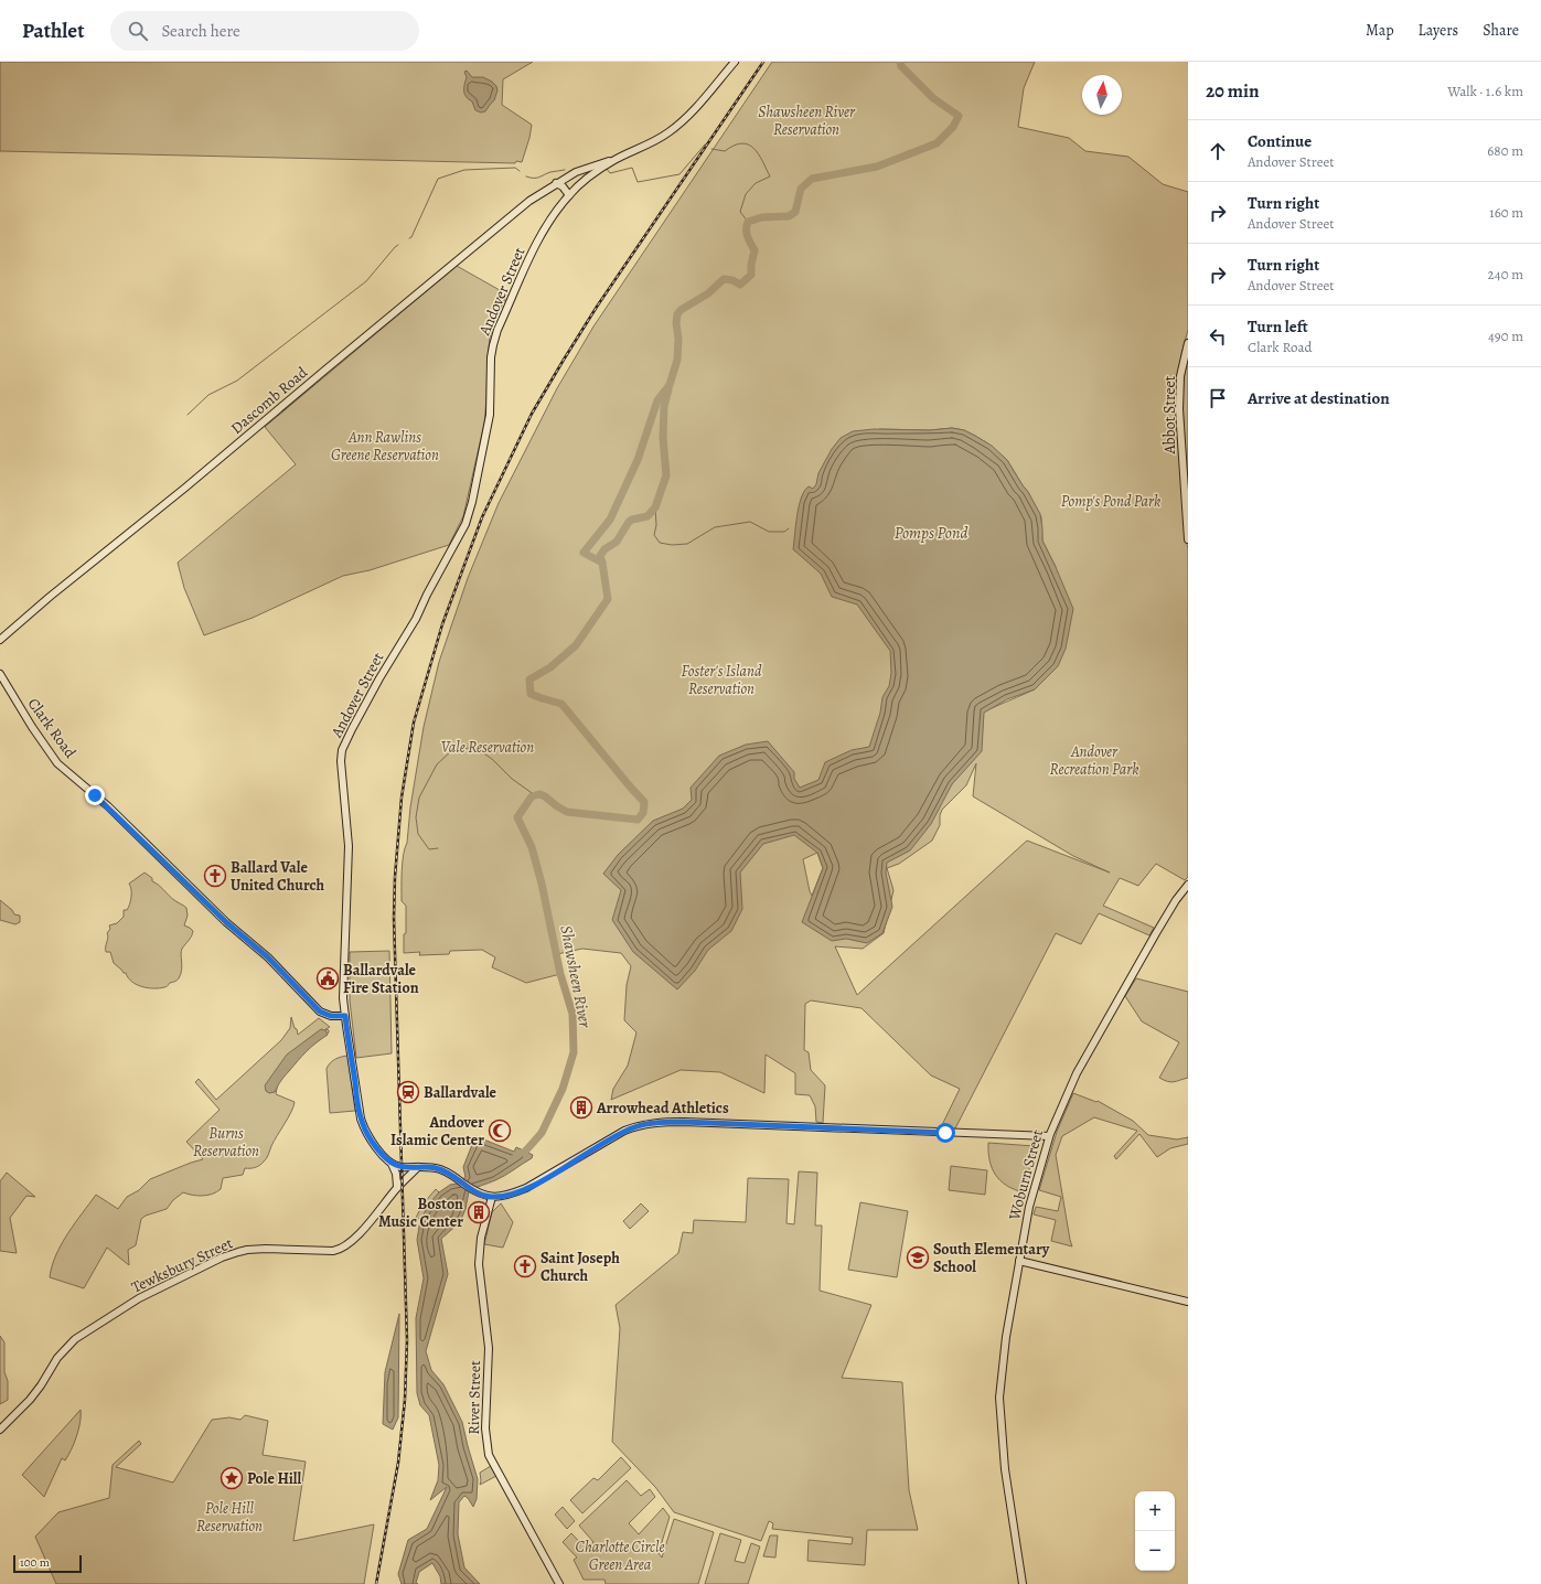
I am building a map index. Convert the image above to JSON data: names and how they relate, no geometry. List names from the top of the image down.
{
  "streets": {
    "main road": [
      "Andover Street",
      "Dascomb Road",
      "Abbot Street",
      "Clark Road",
      "Woburn Street",
      "Tewksbury Street",
      "River Street"
    ]
  },
  "crossings": [
    ["Andover Street", "Dascomb Road"],
    ["Andover Street", "Clark Road"]
  ],
  "water": ["Pomps Pond", "Shawsheen River"],
  "parks": [
    "Shawsheen River Reservation",
    "Ann Rawlins Greene Reservation",
    "Pomp's Pond Park",
    "Foster's Island Reservation",
    "Vale Reservation",
    "Andover Recreation Park",
    "Burns Reservation",
    "Pole Hill Reservation",
    "Charlotte Circle Green Area"
  ],
  "places": {
    "church": ["Ballard Vale United Church", "Saint Joseph Church"],
    "public building": ["Ballardvale Fire Station"],
    "station": ["Ballardvale"],
    "building": ["Arrowhead Athletics", "Boston Music Center"],
    "mosque": ["Andover Islamic Center"],
    "school or university": ["South Elementary School"],
    "place": ["Pole Hill"]
  },
  "scale_bar": "100 m",
  "north": "top",
  "page": {
    "header": "Pathlet",
    "search": "Search here",
    "nav": ["Map", "Layers", "Share"],
    "heading": ["20 min", "Walk · 1.6 km"],
    "list": [
      ["Continue", "Andover Street", "680 m"],
      ["Turn right", "Andover Street", "160 m"],
      ["Turn right", "Andover Street", "240 m"],
      ["Turn left", "Clark Road", "490 m"],
      "Arrive at destination"
    ],
    "map_buttons": ["+", "−"],
    "scale": "100 m"
  }
}
